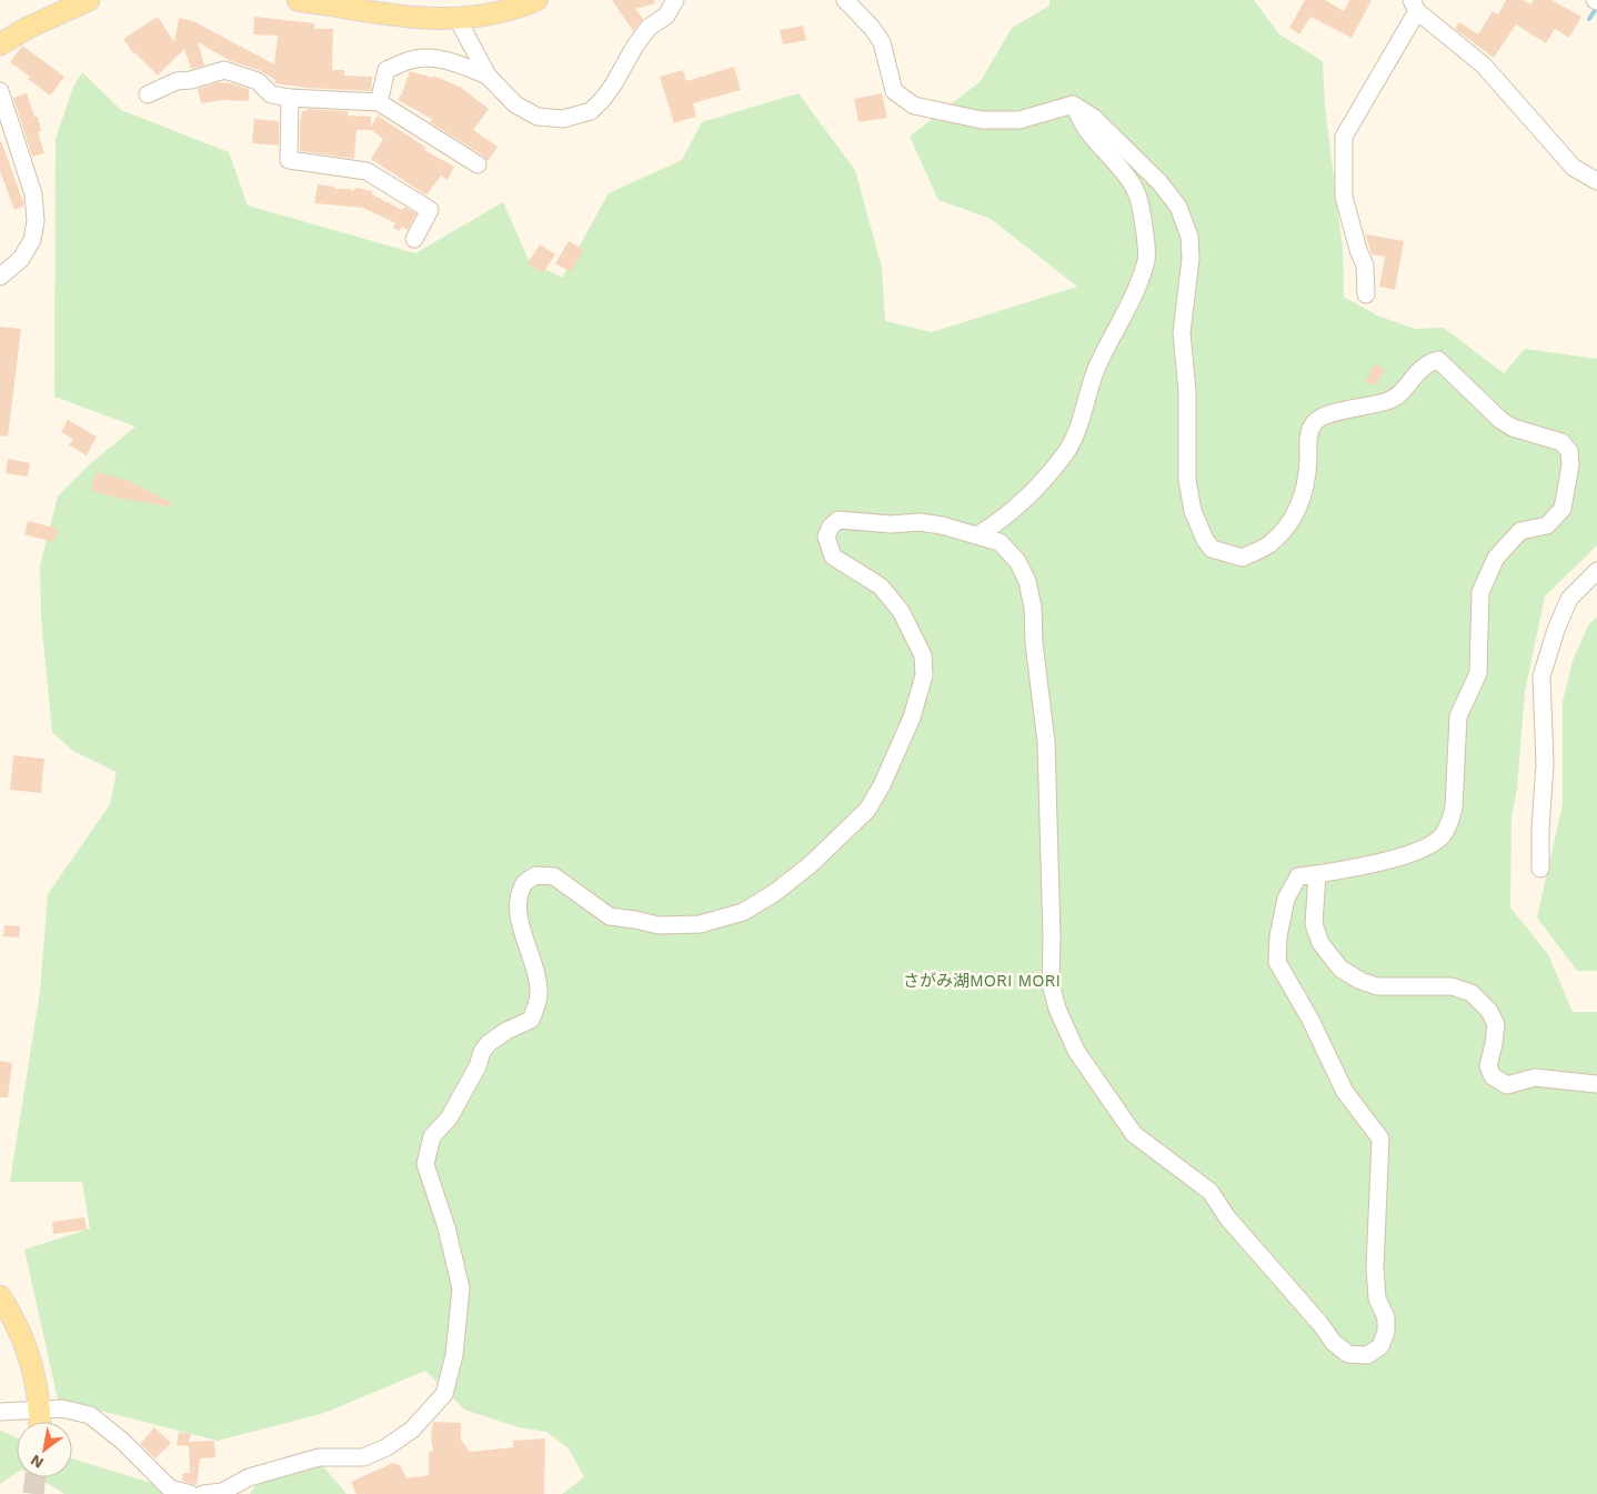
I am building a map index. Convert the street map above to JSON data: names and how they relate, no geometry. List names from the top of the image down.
{
  "parks": ["さがみ湖MORI MORI"],
  "north": "bottom left"
}
